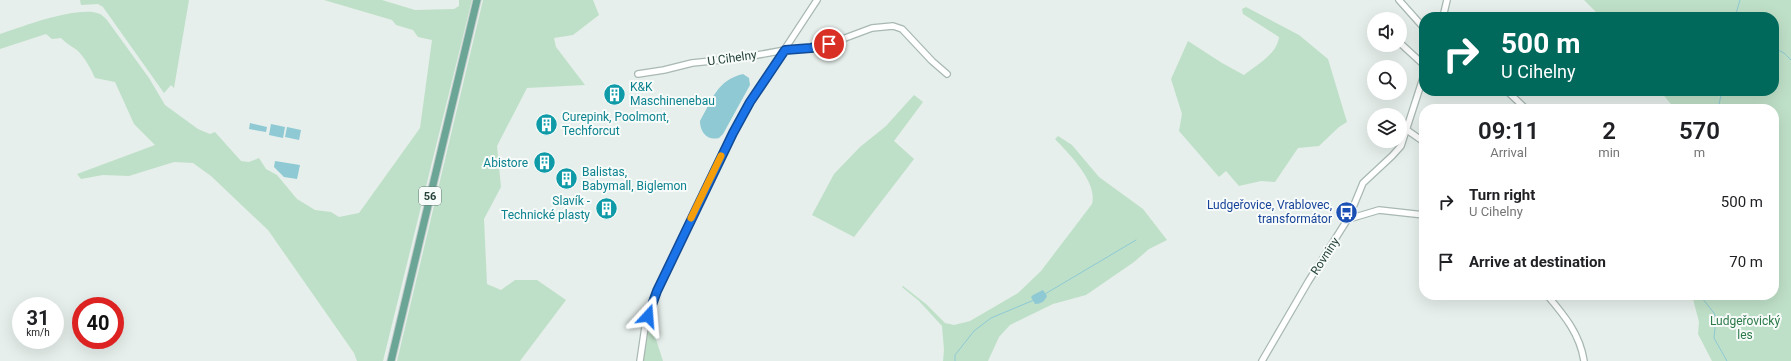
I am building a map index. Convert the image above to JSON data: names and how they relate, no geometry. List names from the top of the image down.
{
  "streets": {
    "main road": ["56"],
    "street": ["U Cihelny", "Rovniny"]
  },
  "parks": ["Ludgeřovický les"],
  "places": {
    "building": [
      "K&K Maschinenebau",
      "Curepink, Poolmont, Techforcut",
      "Abistore",
      "Balistas, Babymall, Biglemon",
      "Slavík - Technické plasty"
    ],
    "bus stop": ["Ludgeřovice, Vrablovec, transformátor"]
  },
  "page": {
    "turn": ["500 m", "U Cihelny"],
    "eta": [
      "09:11",
      "Arrival",
      "2",
      "min",
      "570",
      "m"
    ],
    "list": [
      {
        "name": "Turn right",
        "note": "U Cihelny",
        "value": "500 m"
      },
      {
        "name": "Arrive at destination",
        "value": "70 m"
      }
    ],
    "speed": "31 km/h",
    "limit": "40"
  }
}
